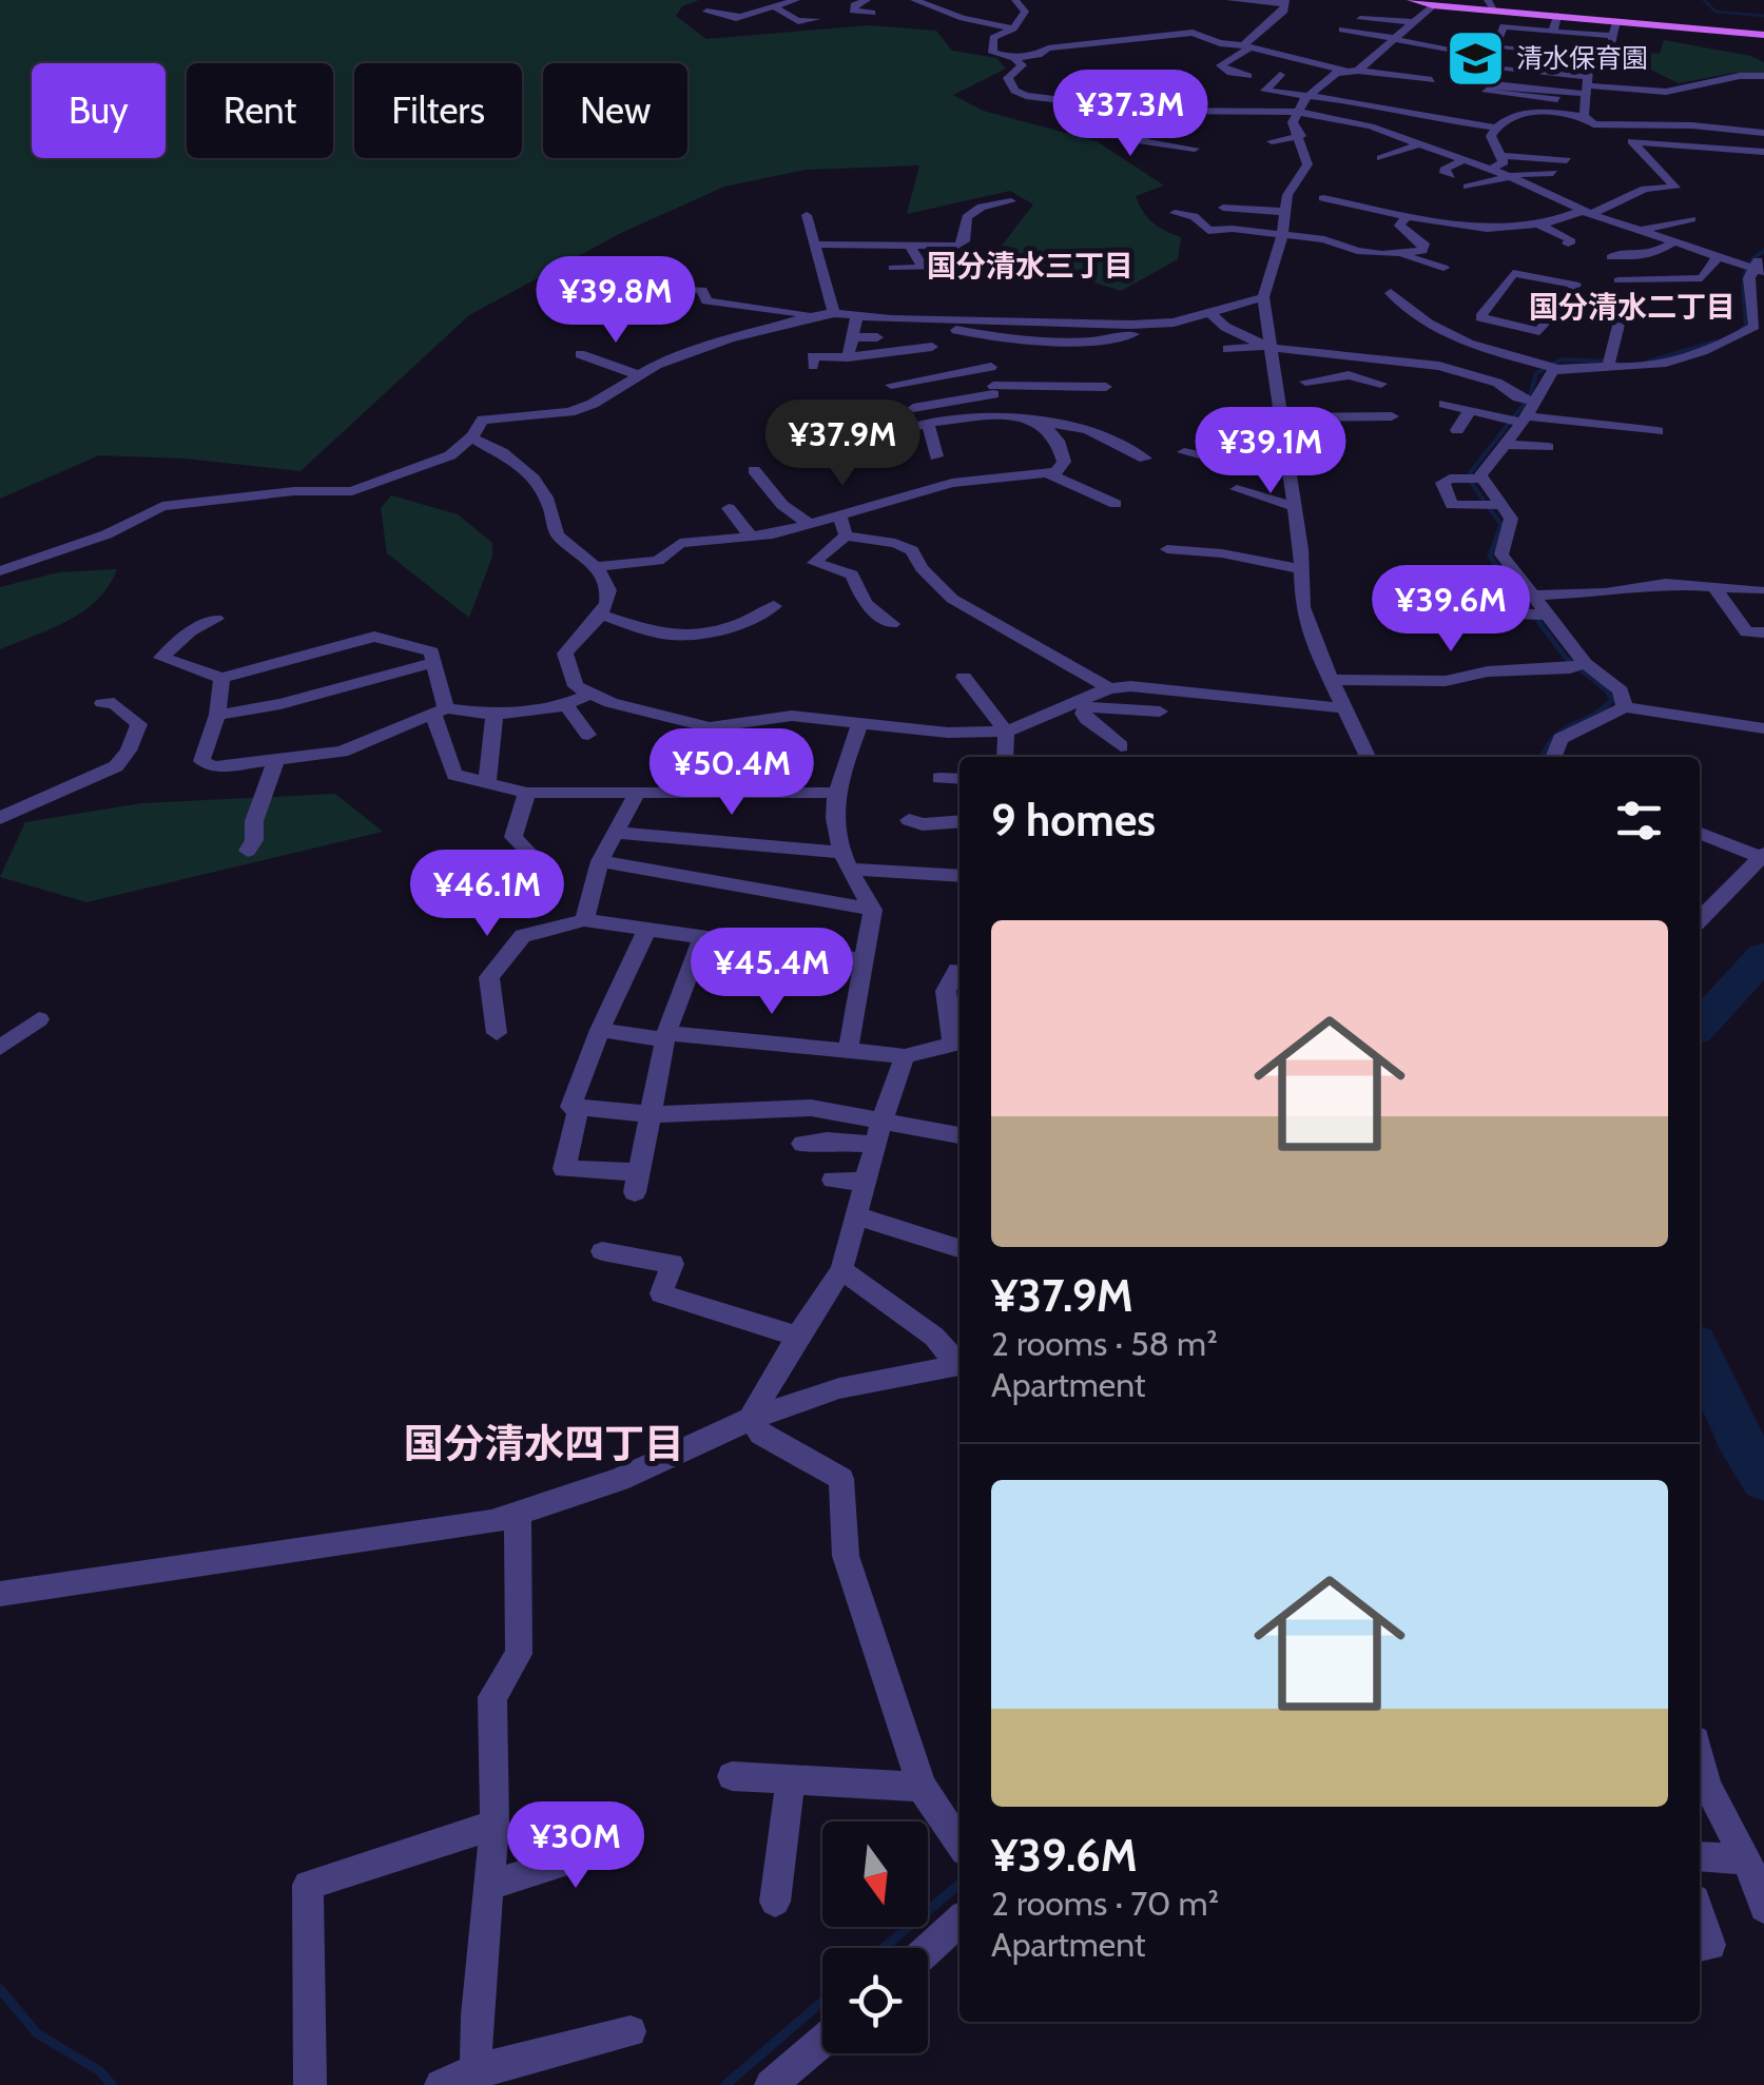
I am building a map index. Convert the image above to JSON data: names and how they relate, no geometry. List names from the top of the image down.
{
  "districts": ["国分清水三丁目", "国分清水二丁目", "国分清水四丁目"],
  "places": {
    "school or university": ["清水保育園"]
  },
  "north": "bottom",
  "page": {
    "chip": [
      "Buy",
      "Rent",
      "Filters",
      "New"
    ],
    "price": [
      "¥37.3M",
      "¥39.8M",
      "¥37.9M",
      "¥39.1M",
      "¥39.6M",
      "¥50.4M",
      "¥46.1M",
      "¥45.4M",
      "¥30M"
    ],
    "heading": "9 homes",
    "list": [
      {
        "name": "¥37.9M",
        "note": "2 rooms · 58 m² · Apartment"
      },
      {
        "name": "¥39.6M",
        "note": "2 rooms · 70 m² · Apartment"
      }
    ]
  }
}
